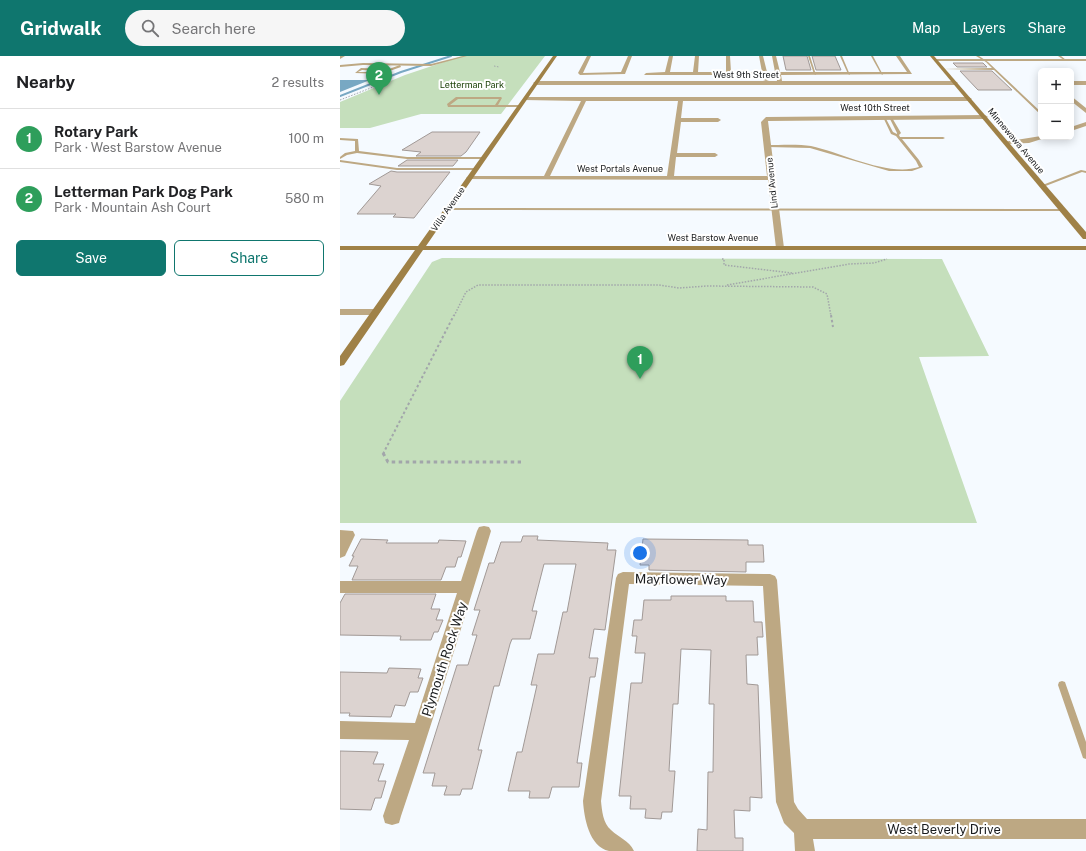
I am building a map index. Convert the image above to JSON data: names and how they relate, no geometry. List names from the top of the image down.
{
  "streets": {
    "main road": ["Minnewawa Avenue", "Villa Avenue", "West Barstow Avenue"],
    "street": [
      "West 9th Street",
      "West 10th Street",
      "West Portals Avenue",
      "Lind Avenue",
      "Mayflower Way",
      "Plymouth Rock Way",
      "West Beverly Drive"
    ]
  },
  "crossings": [
    ["West 9th Street", "Minnewawa Avenue"],
    ["West 9th Street", "Villa Avenue"],
    ["West 10th Street", "Minnewawa Avenue"],
    ["West 10th Street", "Lind Avenue"],
    ["West Portals Avenue", "Lind Avenue"],
    ["West Portals Avenue", "Villa Avenue"],
    ["Lind Avenue", "West Barstow Avenue"],
    ["Villa Avenue", "West Barstow Avenue"],
    ["Mayflower Way", "West Beverly Drive"]
  ],
  "parks": ["Letterman Park"],
  "page": {
    "header": "Gridwalk",
    "search": "Search here",
    "nav": ["Map", "Layers", "Share"],
    "heading": ["Nearby", "2 results"],
    "pins": ["2", "1"],
    "map_buttons": ["+", "−"],
    "list": [
      {
        "mark": "1",
        "name": "Rotary Park",
        "note": "Park · West Barstow Avenue",
        "value": "100 m"
      },
      {
        "mark": "2",
        "name": "Letterman Park Dog Park",
        "note": "Park · Mountain Ash Court",
        "value": "580 m"
      }
    ],
    "buttons": ["Save", "Share"]
  }
}
